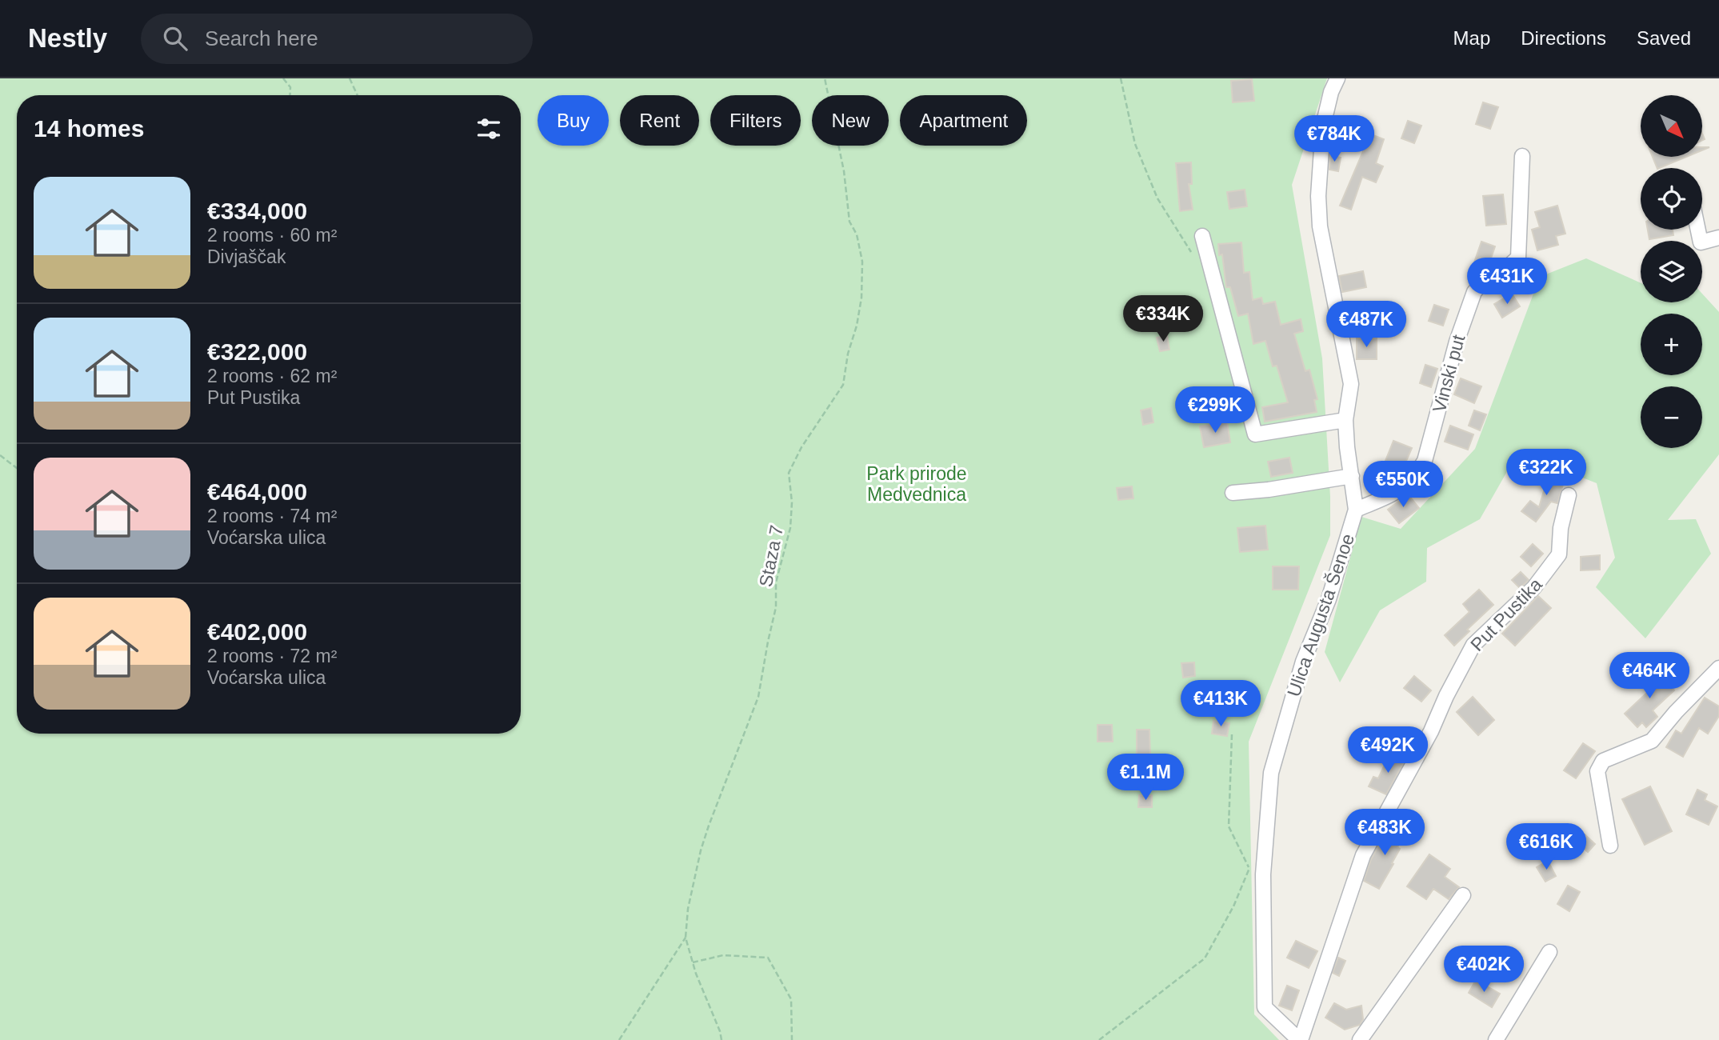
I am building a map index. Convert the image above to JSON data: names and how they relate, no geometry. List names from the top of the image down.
{
  "streets": {
    "street": ["Vinski put", "Put Pustika", "Ulica Augusta Šenoe"],
    "path": ["Staza 7"]
  },
  "crossings": [
    ["Vinski put", "Ulica Augusta Šenoe"],
    ["Put Pustika", "Ulica Augusta Šenoe"]
  ],
  "parks": ["Park prirode Medvednica"],
  "north": "bottom right",
  "page": {
    "header": "Nestly",
    "search": "Search here",
    "nav": ["Map", "Directions", "Saved"],
    "map_buttons": ["+", "−"],
    "chip": [
      "Buy",
      "Rent",
      "Filters",
      "New",
      "Apartment"
    ],
    "heading": "14 homes",
    "price": [
      "€784K",
      "€431K",
      "€334K",
      "€487K",
      "€299K",
      "€322K",
      "€550K",
      "€464K",
      "€413K",
      "€492K",
      "€1.1M",
      "€483K",
      "€616K",
      "€402K"
    ],
    "list": [
      {
        "name": "€334,000",
        "note": "2 rooms · 60 m² · Divjaščak"
      },
      {
        "name": "€322,000",
        "note": "2 rooms · 62 m² · Put Pustika"
      },
      {
        "name": "€464,000",
        "note": "2 rooms · 74 m² · Voćarska ulica"
      },
      {
        "name": "€402,000",
        "note": "2 rooms · 72 m² · Voćarska ulica"
      }
    ]
  }
}
